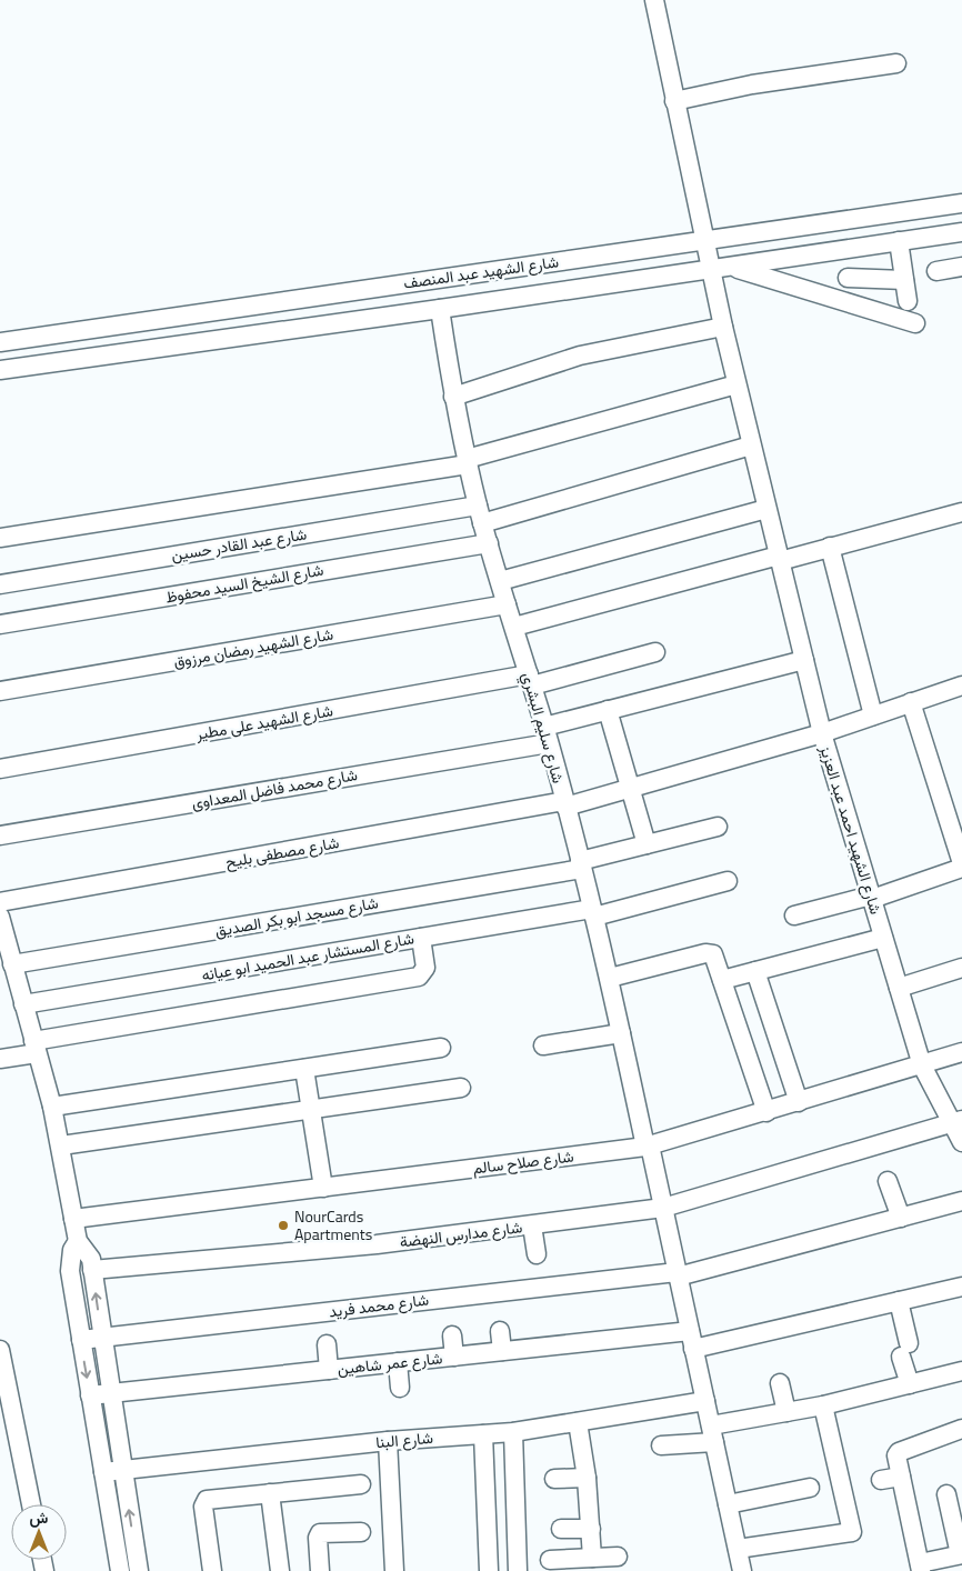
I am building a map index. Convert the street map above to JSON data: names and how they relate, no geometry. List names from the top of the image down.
{
  "streets": {
    "street": [
      "شارع الشهيد عبد المنصف",
      "شارع عبد القادر حسين",
      "شارع الشيخ السيد محفوظ",
      "شارع الشهيد رمضان مرزوق",
      "شارع الشهيد على مطير",
      "شارع سليم البشري",
      "شارع محمد فاضل المعداوى",
      "شارع الشهيد احمد عبد العزيز",
      "شارع مصطفى بليح",
      "شارع مسجد ابو بكر الصديق",
      "شارع المستشار عبد الحميد ابو عيانه",
      "شارع صلاح سالم",
      "شارع مدارس النهضة",
      "شارع محمد فريد",
      "شارع عمر شاهين",
      "شارع البنا"
    ]
  },
  "crossings": [
    ["شارع الشهيد عبد المنصف", "شارع سليم البشري"],
    ["شارع الشهيد عبد المنصف", "شارع الشهيد احمد عبد العزيز"],
    ["شارع عبد القادر حسين", "شارع سليم البشري"],
    ["شارع الشيخ السيد محفوظ", "شارع سليم البشري"],
    ["شارع الشهيد رمضان مرزوق", "شارع سليم البشري"],
    ["شارع الشهيد على مطير", "شارع سليم البشري"],
    ["شارع سليم البشري", "شارع محمد فاضل المعداوى"],
    ["شارع سليم البشري", "شارع مصطفى بليح"],
    ["شارع سليم البشري", "شارع مسجد ابو بكر الصديق"],
    ["شارع سليم البشري", "شارع المستشار عبد الحميد ابو عيانه"],
    ["شارع سليم البشري", "شارع صلاح سالم"],
    ["شارع سليم البشري", "شارع مدارس النهضة"],
    ["شارع سليم البشري", "شارع محمد فريد"],
    ["شارع سليم البشري", "شارع عمر شاهين"],
    ["شارع سليم البشري", "شارع البنا"],
    ["شارع محمد فاضل المعداوى", "شارع الشهيد احمد عبد العزيز"],
    ["شارع الشهيد احمد عبد العزيز", "شارع مصطفى بليح"],
    ["شارع الشهيد احمد عبد العزيز", "شارع صلاح سالم"],
    ["شارع الشهيد احمد عبد العزيز", "شارع مدارس النهضة"]
  ],
  "places": ["NourCards Apartments"],
  "north": "top"
}
